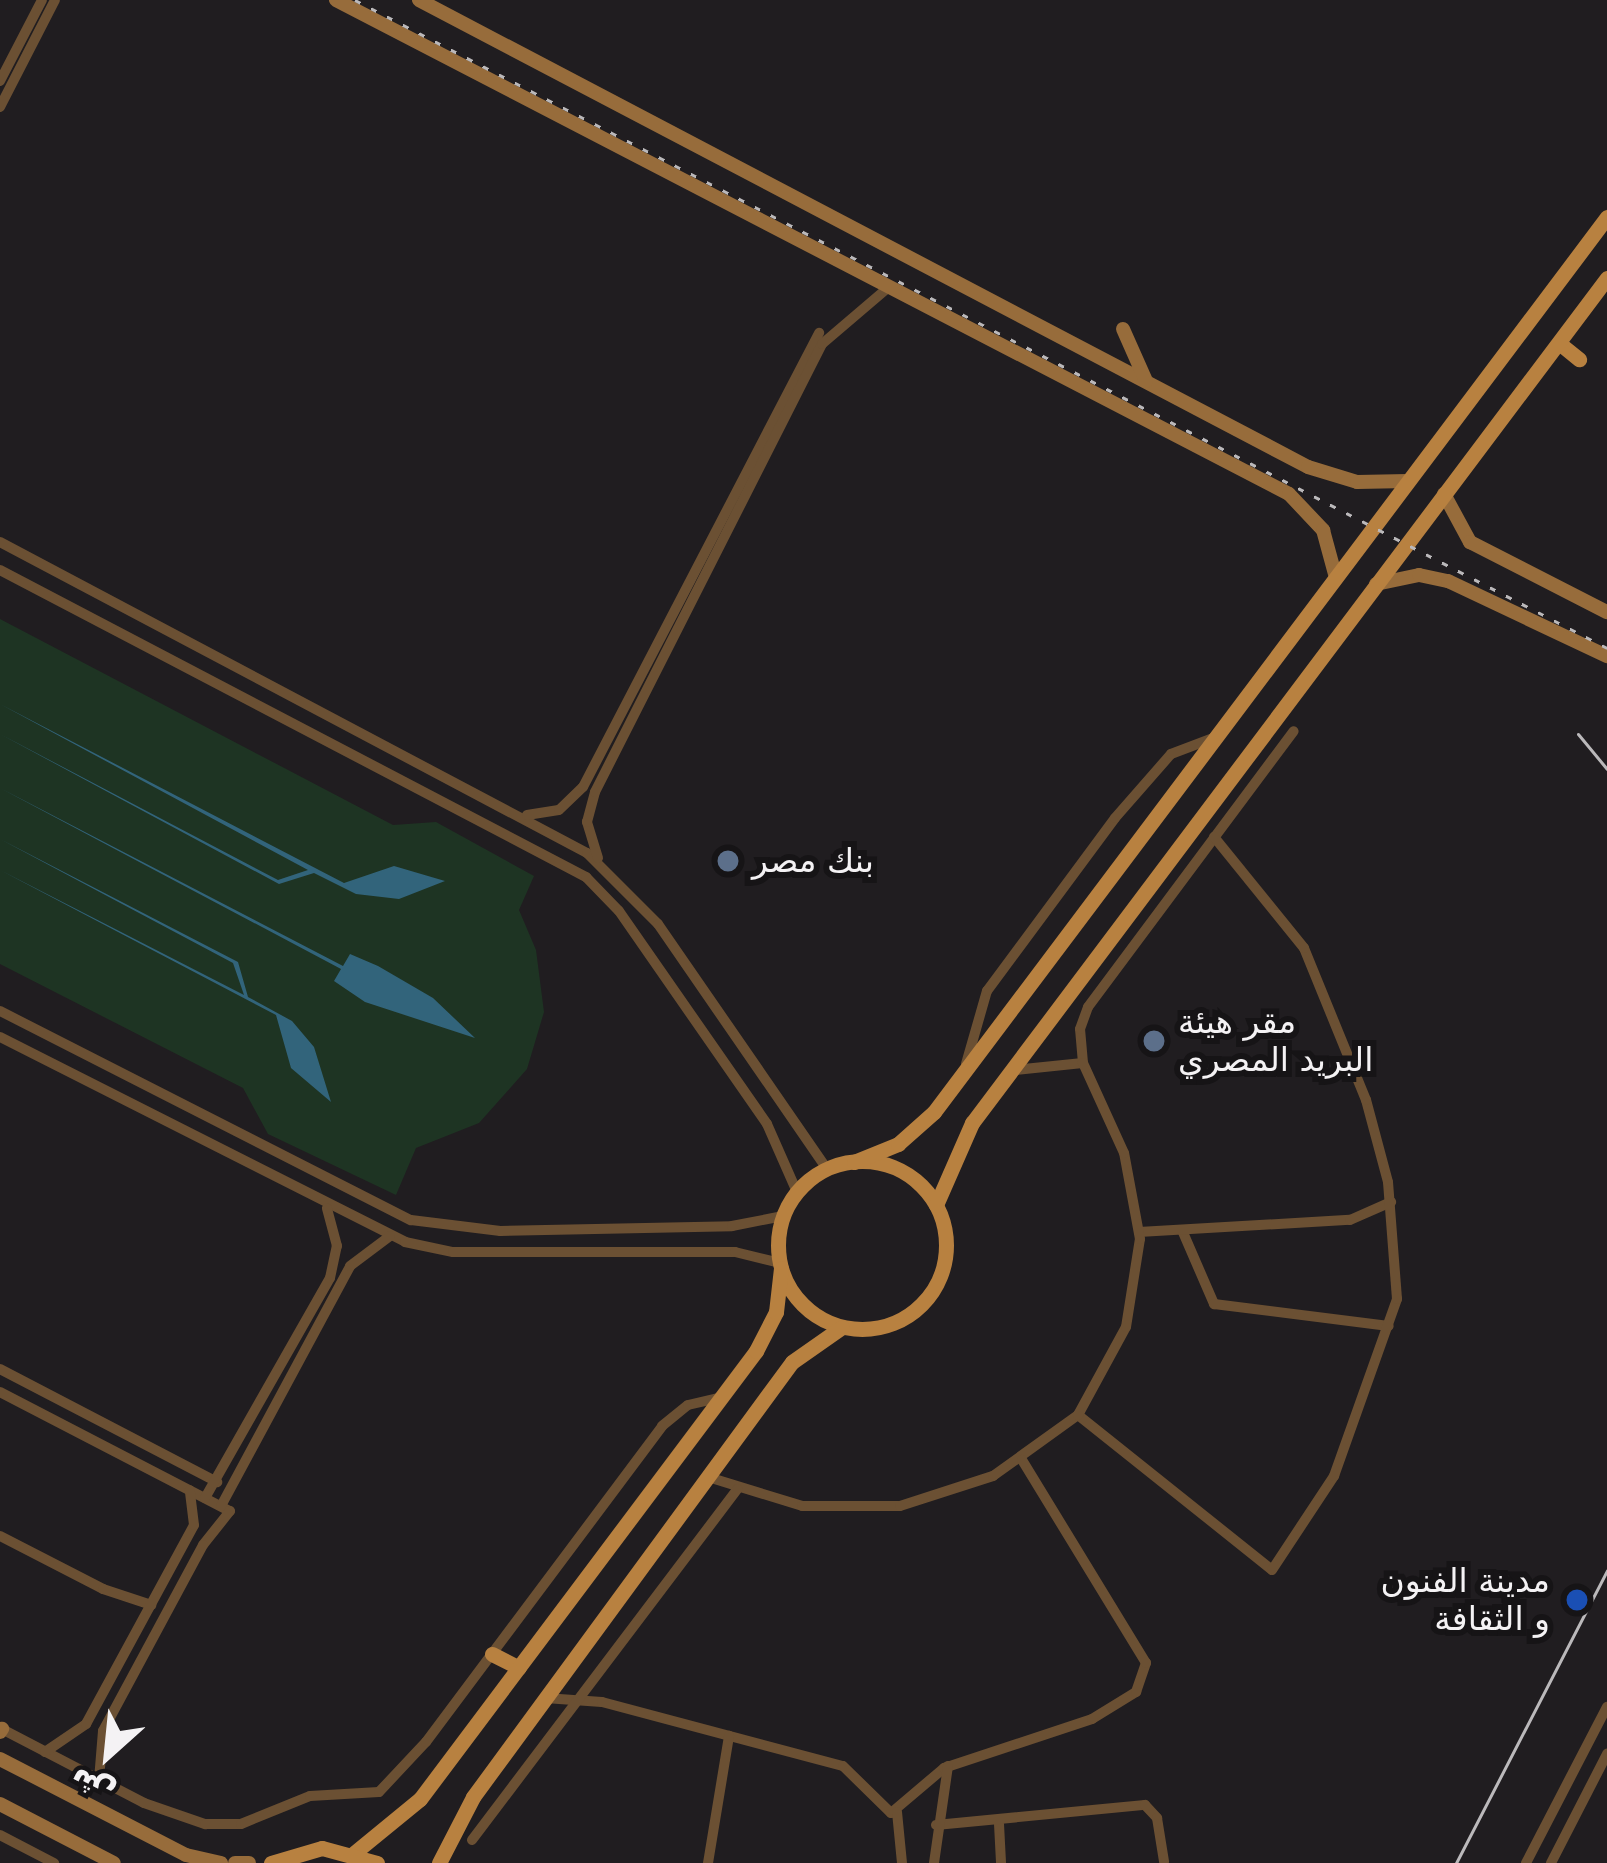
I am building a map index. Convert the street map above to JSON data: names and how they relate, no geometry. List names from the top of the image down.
{
  "places": ["بنك مصر", "مقر هيئة البريد المصري", "مدينة الفنون و الثقافة"],
  "north": "bottom left"
}
